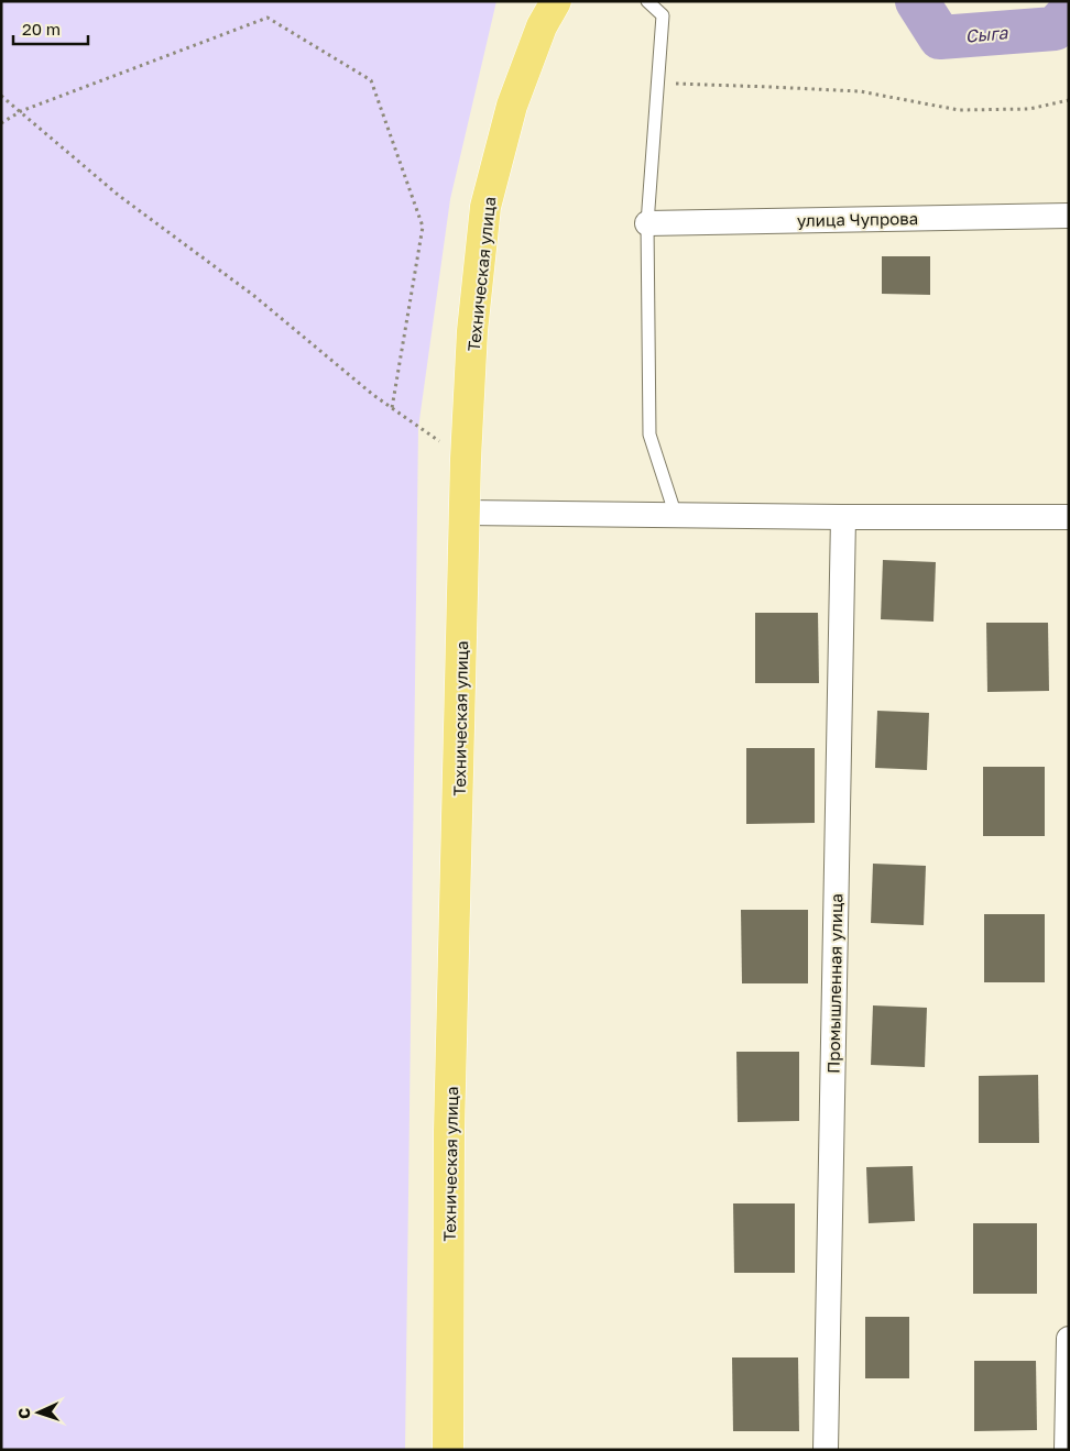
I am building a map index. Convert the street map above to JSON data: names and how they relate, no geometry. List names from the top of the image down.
{
  "streets": {
    "main road": ["Техническая улица"],
    "street": ["улица Чупрова", "Промышленная улица"]
  },
  "water": ["Сыга"],
  "scale_bar": "20 m",
  "north": "left"
}
